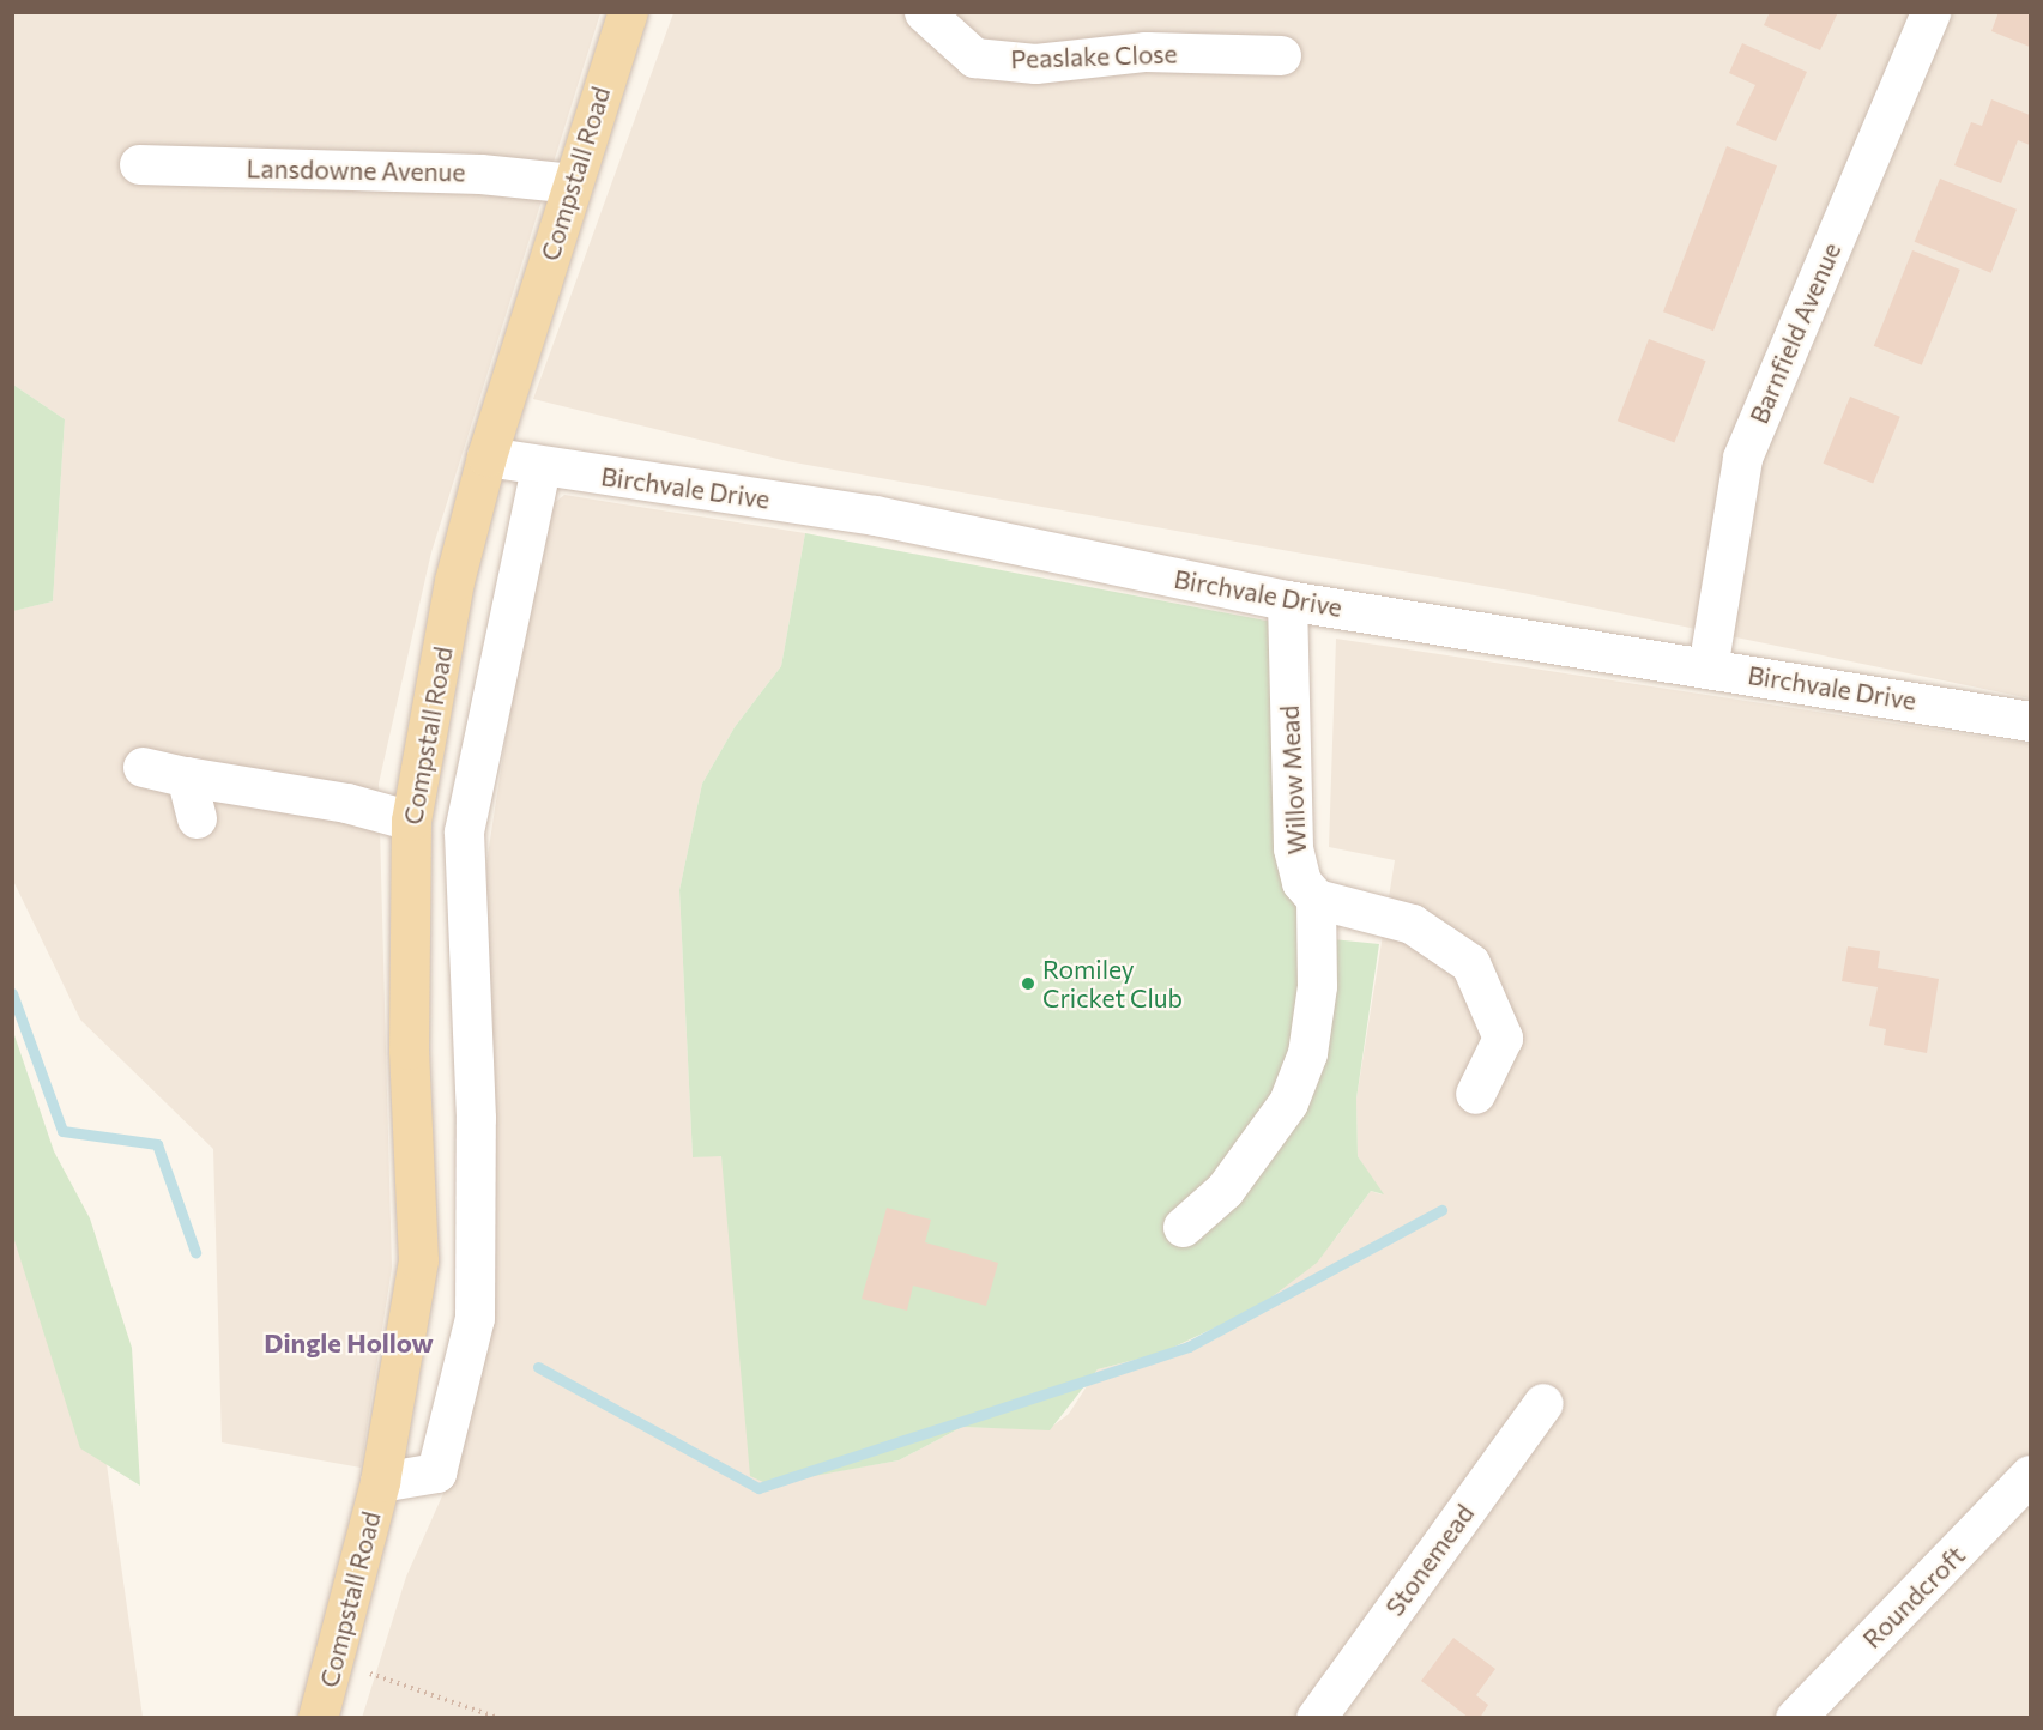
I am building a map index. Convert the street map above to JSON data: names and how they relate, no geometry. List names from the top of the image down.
{
  "streets": {
    "main road": ["Compstall Road"],
    "street": [
      "Peaslake Close",
      "Lansdowne Avenue",
      "Barnfield Avenue",
      "Birchvale Drive",
      "Willow Mead",
      "Stonemead",
      "Roundcroft"
    ]
  },
  "crossings": [
    ["Lansdowne Avenue", "Compstall Road"],
    ["Compstall Road", "Birchvale Drive"],
    ["Barnfield Avenue", "Birchvale Drive"],
    ["Birchvale Drive", "Willow Mead"]
  ],
  "districts": ["Dingle Hollow"],
  "places": ["Romiley Cricket Club"]
}
